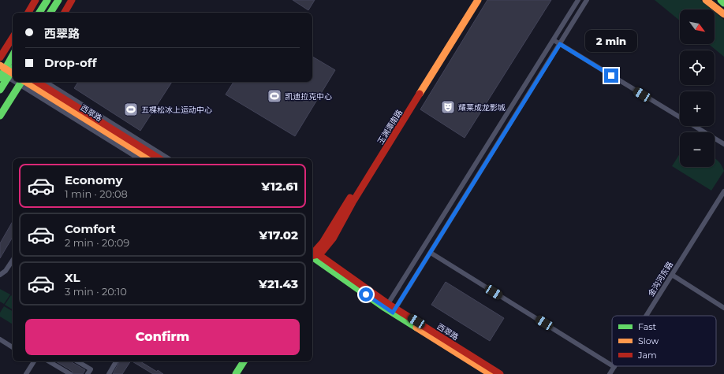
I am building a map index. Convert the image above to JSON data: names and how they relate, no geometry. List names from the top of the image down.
{
  "streets": {
    "main road": ["西翠路", "玉渊潭南路"],
    "street": ["金沟河东路"]
  },
  "places": {
    "sports": ["凯迪拉克中心", "五棵松冰上运动中心"],
    "theatre": ["耀莱成龙影城"]
  },
  "legend": ["Fast", "Slow", "Jam"],
  "north": "bottom right",
  "page": {
    "map_buttons": ["+", "−"],
    "banner": ["西翠路", "Drop-off"],
    "bubble": "2 min",
    "list": [
      {
        "name": "Economy",
        "note": "1 min · 20:08",
        "value": "¥12.61"
      },
      {
        "name": "Comfort",
        "note": "2 min · 20:09",
        "value": "¥17.02"
      },
      {
        "name": "XL",
        "note": "3 min · 20:10",
        "value": "¥21.43"
      }
    ],
    "buttons": "Confirm"
  }
}
